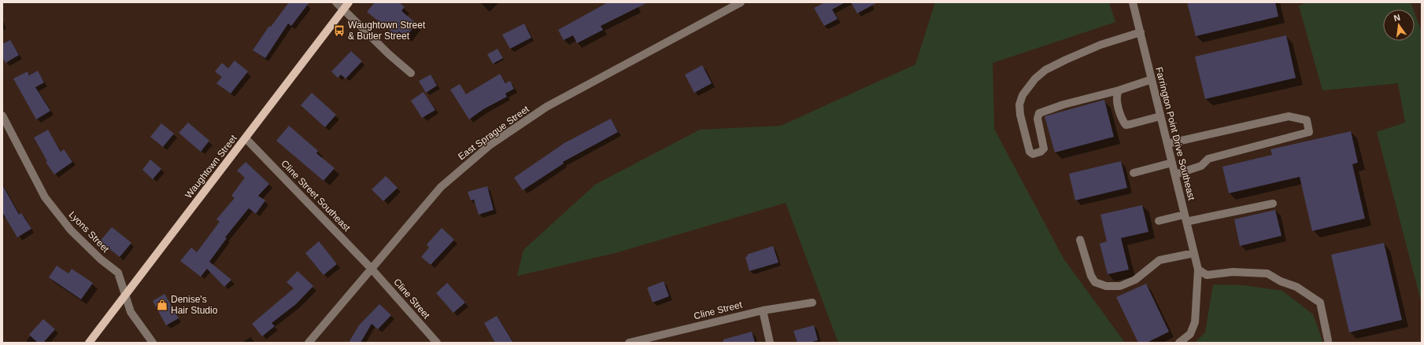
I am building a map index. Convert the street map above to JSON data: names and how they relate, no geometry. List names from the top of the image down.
{
  "streets": {
    "main road": ["Waughtown Street"],
    "street": [
      "East Sprague Street",
      "Farrington Point Drive Southeast",
      "Cline Street Southeast",
      "Lyons Street",
      "Cline Street"
    ]
  },
  "crossings": [
    ["East Sprague Street", "Cline Street Southeast"],
    ["East Sprague Street", "Cline Street"],
    ["Waughtown Street", "Cline Street Southeast"],
    ["Waughtown Street", "Lyons Street"],
    ["Cline Street Southeast", "Cline Street"]
  ],
  "places": {
    "bus stop": ["Waughtown Street & Butler Street"],
    "shop": ["Denise's Hair Studio"]
  },
  "north": "top"
}
